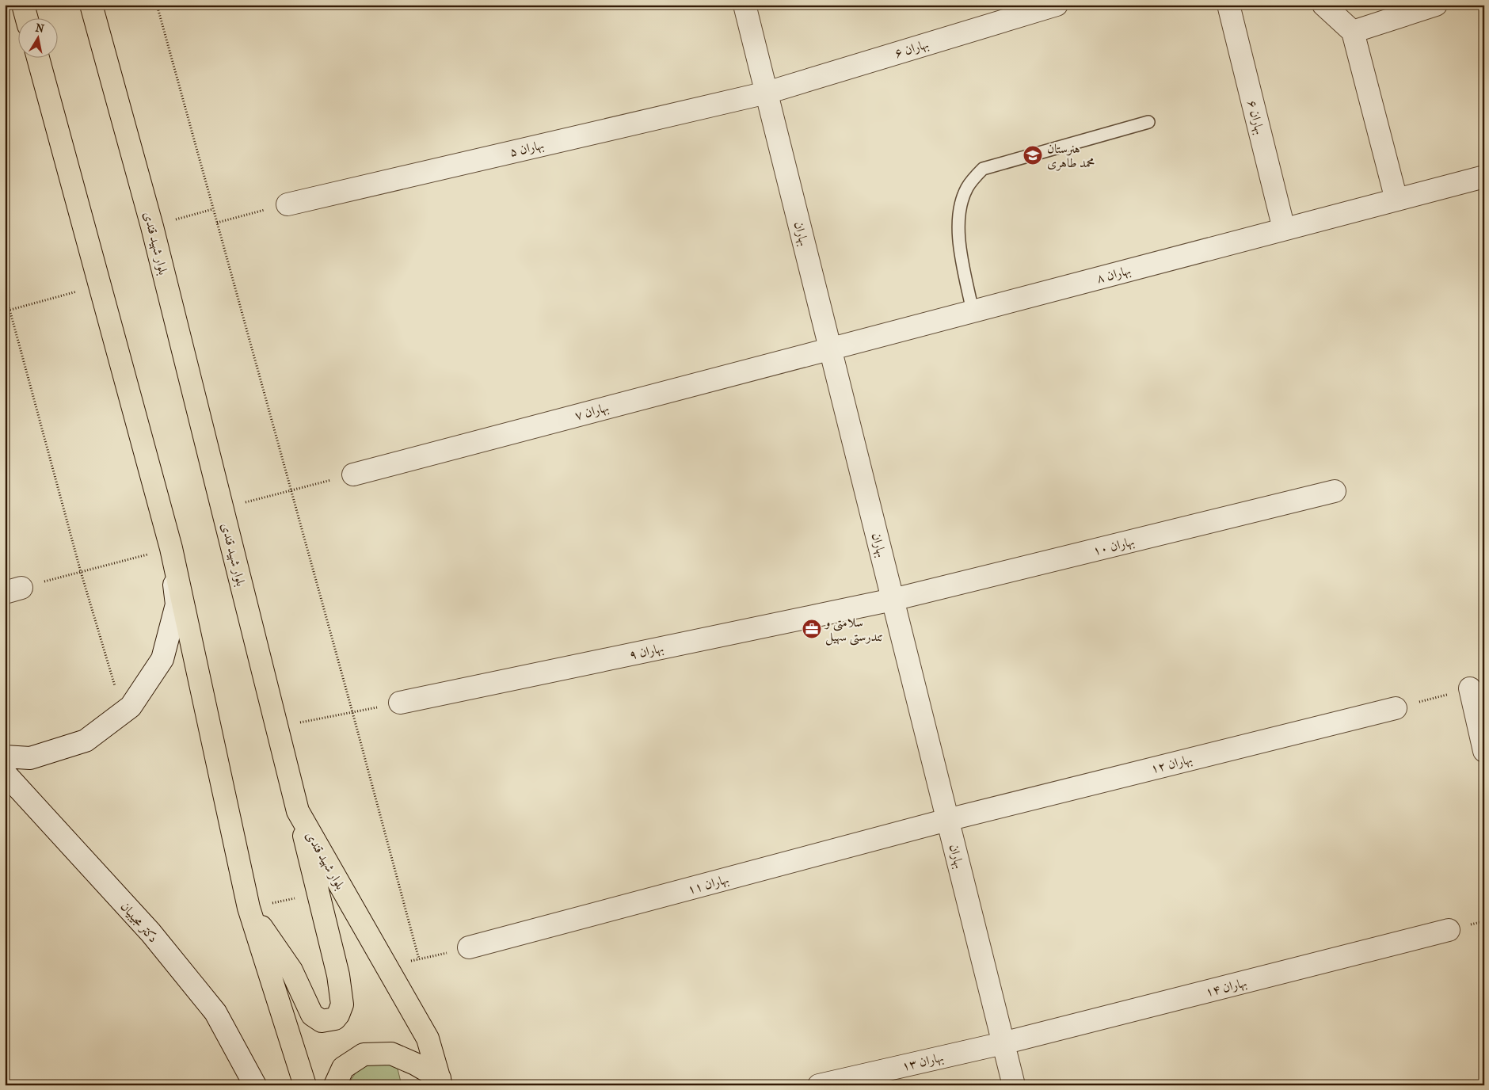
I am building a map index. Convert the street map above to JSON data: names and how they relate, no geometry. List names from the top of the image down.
{
  "streets": {
    "main road": ["بلوار شهید قندی"],
    "street": [
      "بهاران ۶",
      "بهاران ۵",
      "بهاران",
      "بهاران ۸",
      "بهاران ۷",
      "بهاران ۱۰",
      "بهاران ۹",
      "بهاران ۱۲",
      "بهاران ۱۱",
      "دکتر مجیبیان",
      "بهاران ۱۴",
      "بهاران ۱۳"
    ]
  },
  "crossings": [
    ["بهاران ۶", "بهاران ۵"],
    ["بهاران ۶", "بهاران"],
    ["بهاران ۶", "بهاران ۸"],
    ["بهاران ۵", "بهاران"],
    ["بهاران", "بهاران ۸"],
    ["بهاران", "بهاران ۷"],
    ["بهاران", "بهاران ۱۰"],
    ["بهاران", "بهاران ۹"],
    ["بهاران", "بهاران ۱۲"],
    ["بهاران", "بهاران ۱۱"],
    ["بهاران", "بهاران ۱۴"],
    ["بهاران", "بهاران ۱۳"],
    ["بهاران ۸", "بهاران ۷"],
    ["بهاران ۱۰", "بهاران ۹"],
    ["بهاران ۱۲", "بهاران ۱۱"],
    ["بهاران ۱۴", "بهاران ۱۳"]
  ],
  "places": {
    "school or university": ["هنرستان محمد طاهری"],
    "office": ["سلامتی و تندرستی سهیل"]
  },
  "north": "top"
}
